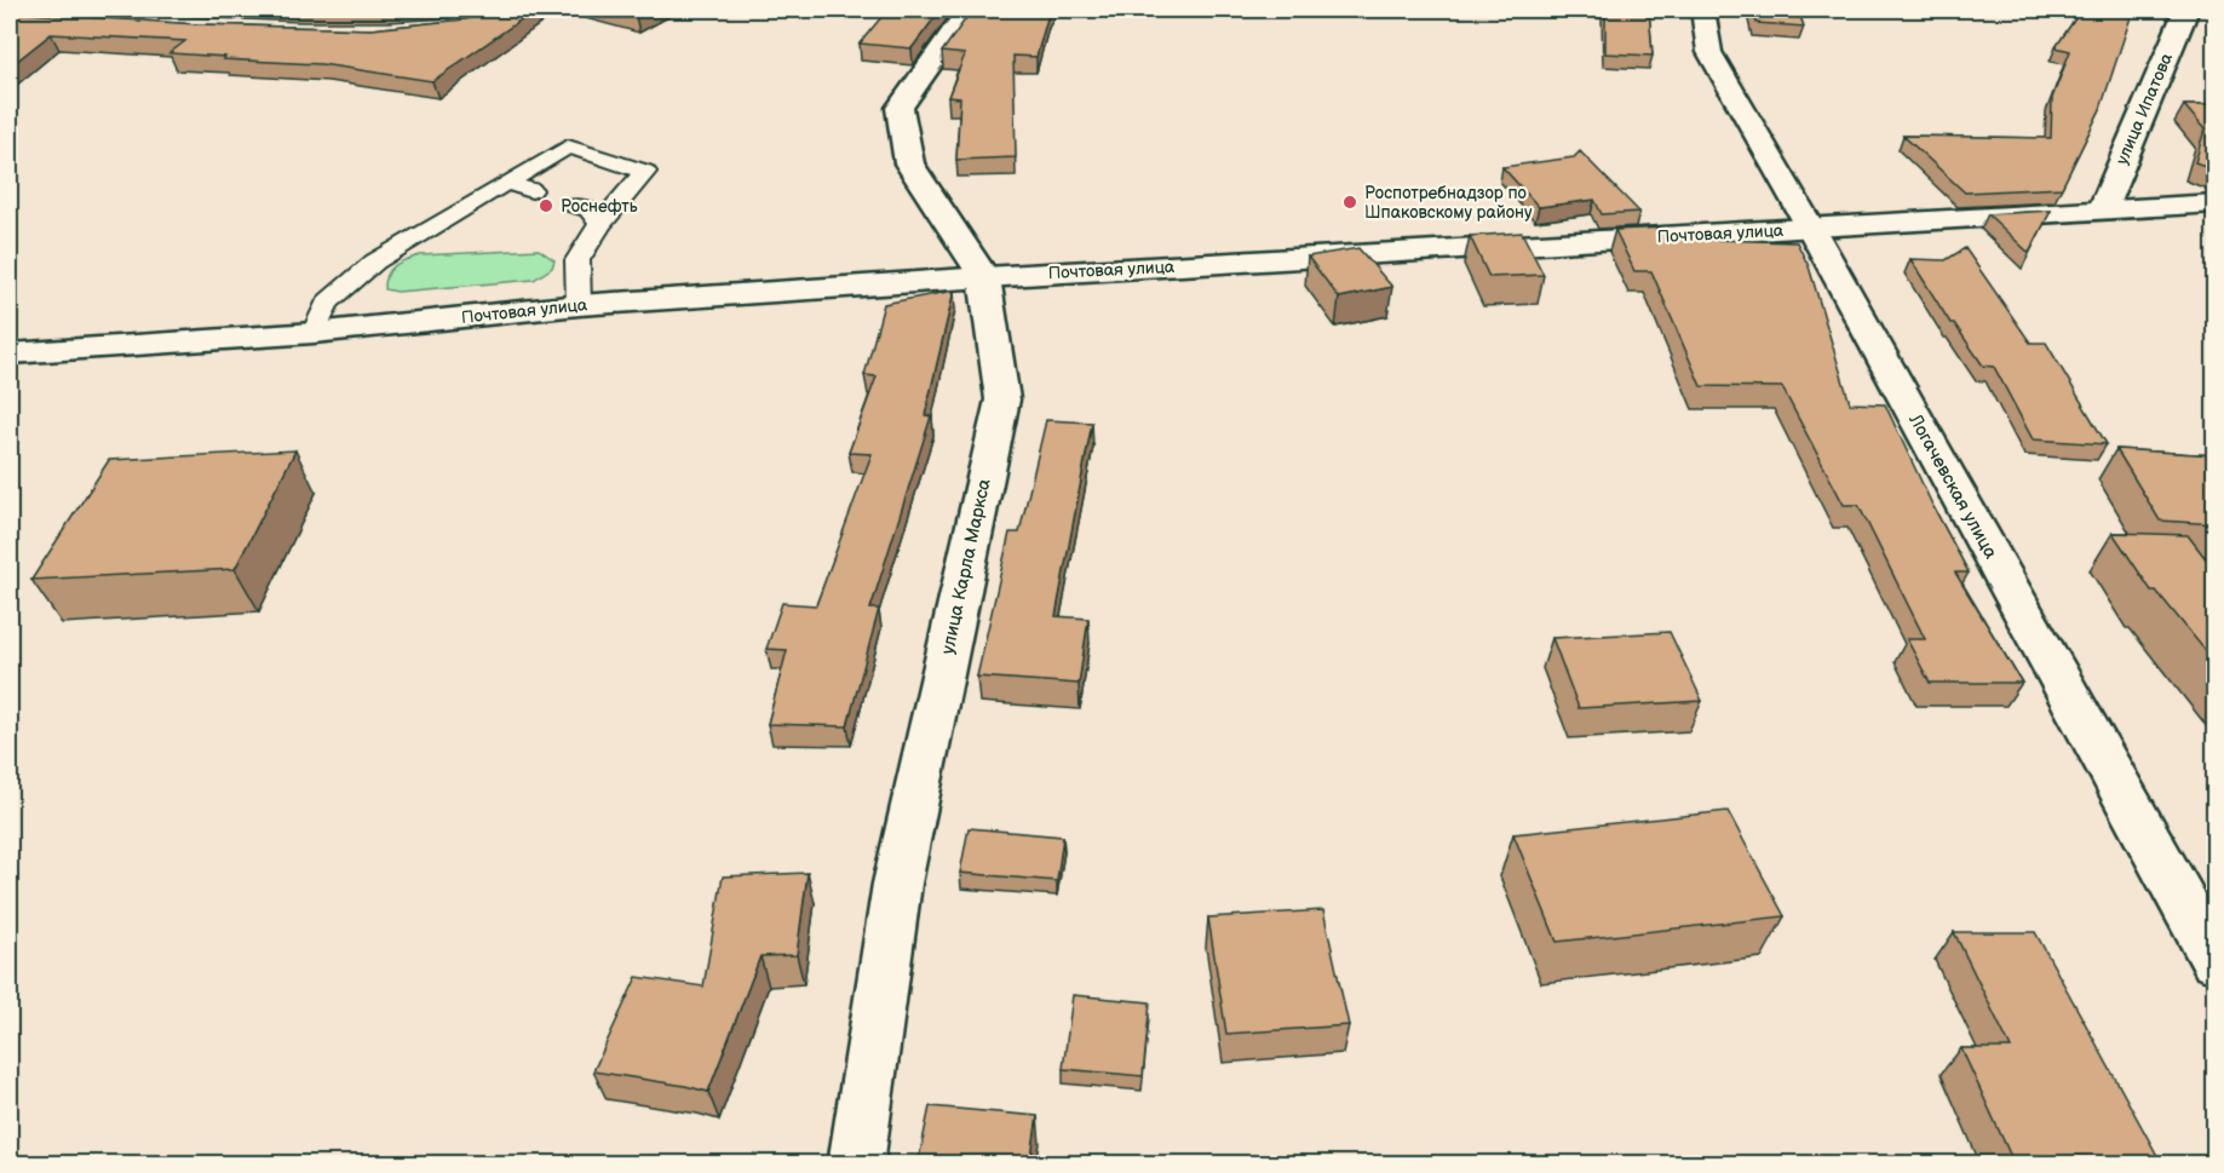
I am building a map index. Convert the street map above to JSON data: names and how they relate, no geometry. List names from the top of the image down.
{
  "streets": {
    "street": [
      "улица Ипатова",
      "Почтовая улица",
      "Логачевская улица",
      "улица Карла Маркса"
    ]
  },
  "crossings": [
    ["улица Ипатова", "Почтовая улица"],
    ["Почтовая улица", "Логачевская улица"],
    ["Почтовая улица", "улица Карла Маркса"]
  ],
  "places": ["Роспотребнадзор по Шпаковскому району", "Роснефть"]
}
